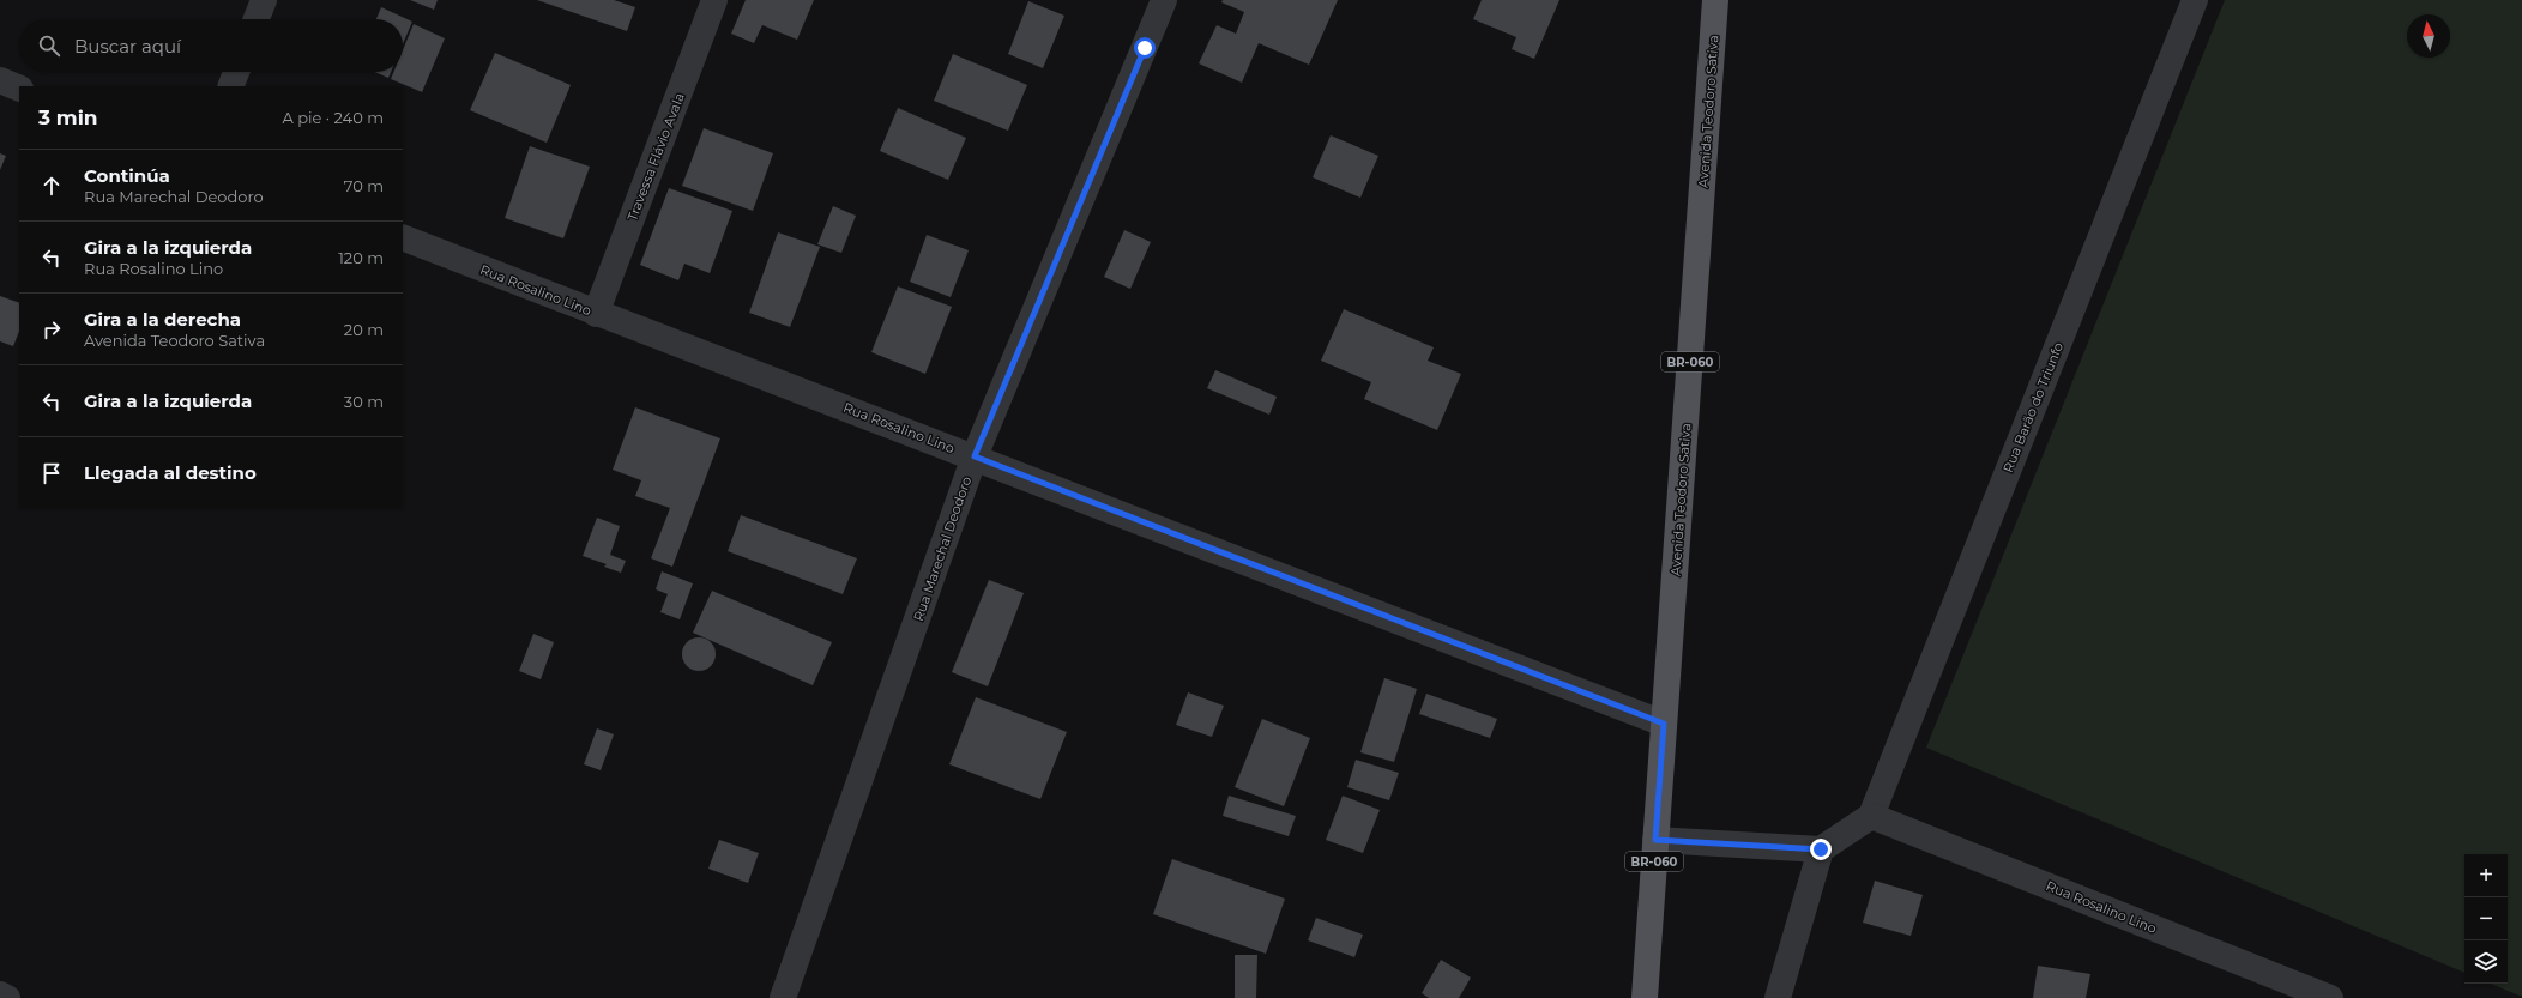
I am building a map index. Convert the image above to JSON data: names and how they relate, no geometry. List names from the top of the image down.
{
  "streets": {
    "main road": ["Avenida Teodoro Sativa", "BR-060"],
    "street": [
      "Travessa Flávio Avala",
      "Rua Rosalino Lino",
      "Rua Barão do Triunfo",
      "Rua Marechal Deodoro"
    ]
  },
  "crossings": [
    ["Avenida Teodoro Sativa", "Rua Rosalino Lino"],
    ["Travessa Flávio Avala", "Rua Rosalino Lino"],
    ["Rua Rosalino Lino", "Rua Barão do Triunfo"],
    ["Rua Rosalino Lino", "Rua Marechal Deodoro"]
  ],
  "north": "top",
  "page": {
    "search": "Buscar aquí",
    "heading": ["3 min", "A pie · 240 m"],
    "list": [
      ["Continúa", "Rua Marechal Deodoro", "70 m"],
      ["Gira a la izquierda", "Rua Rosalino Lino", "120 m"],
      ["Gira a la derecha", "Avenida Teodoro Sativa", "20 m"],
      ["Gira a la izquierda", "30 m"],
      "Llegada al destino"
    ],
    "map_buttons": ["+", "−"]
  }
}
